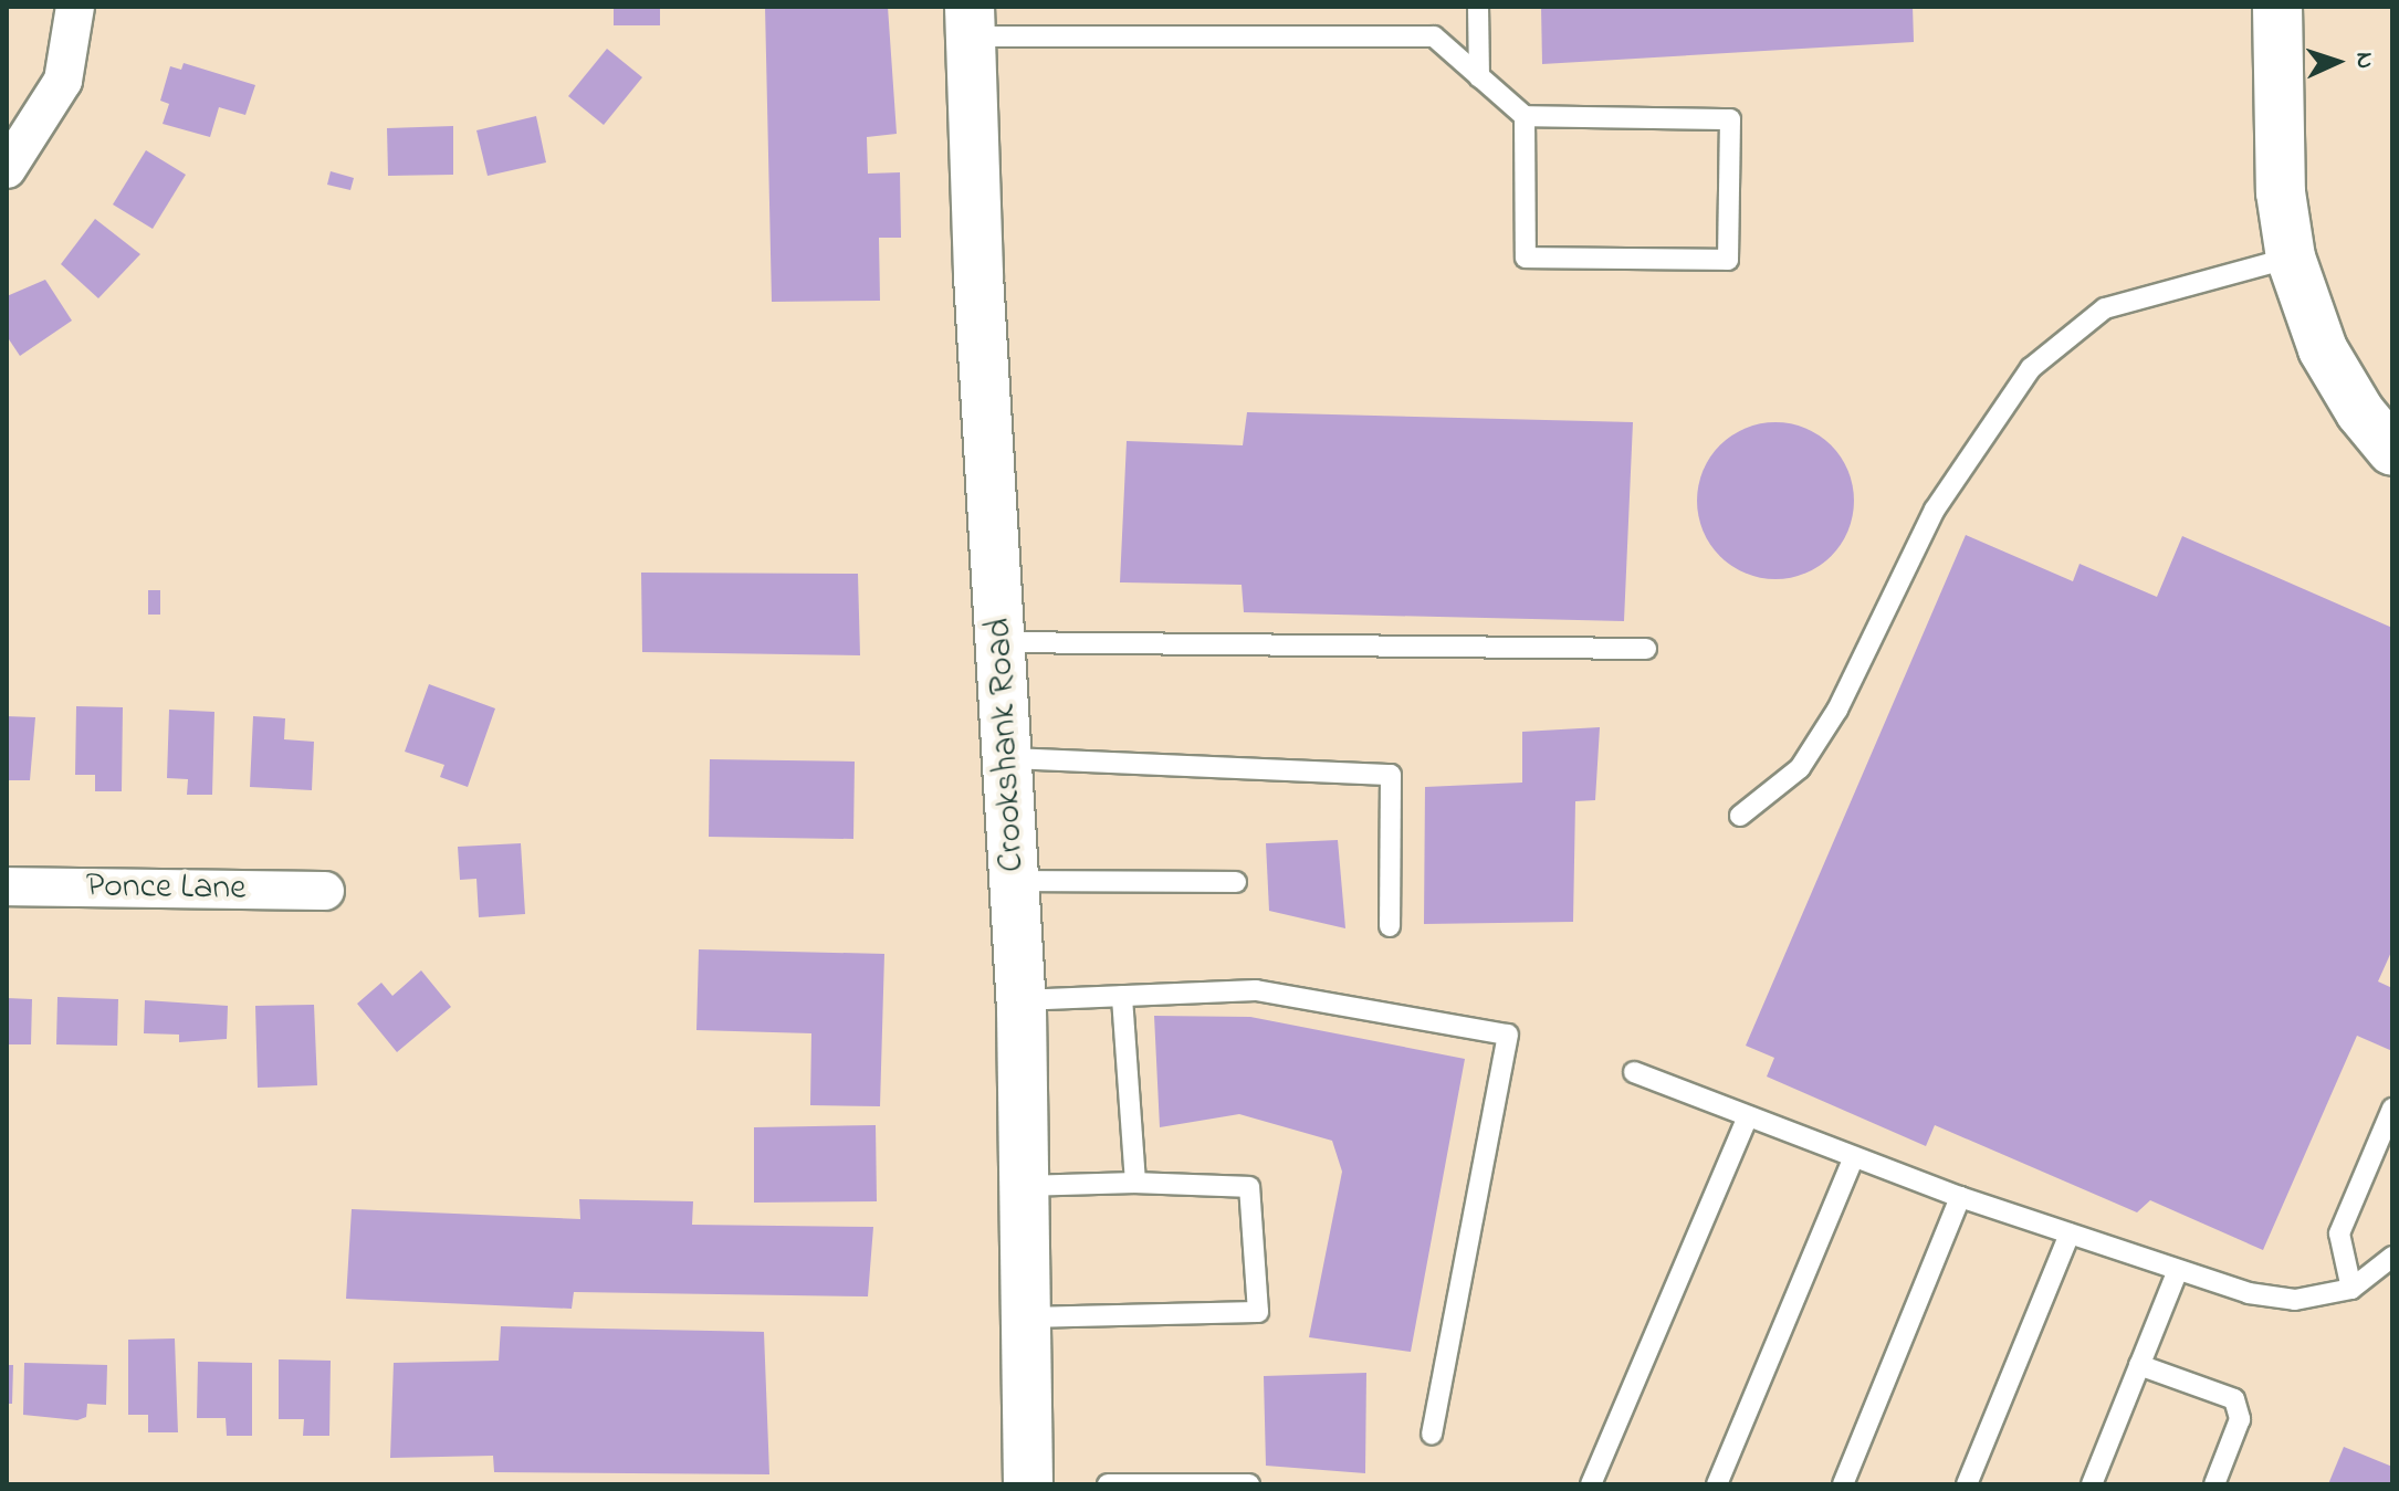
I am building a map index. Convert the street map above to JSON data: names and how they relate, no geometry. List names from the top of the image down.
{
  "streets": {
    "street": ["Crookshank Road", "Ponce Lane"]
  },
  "north": "right"
}
